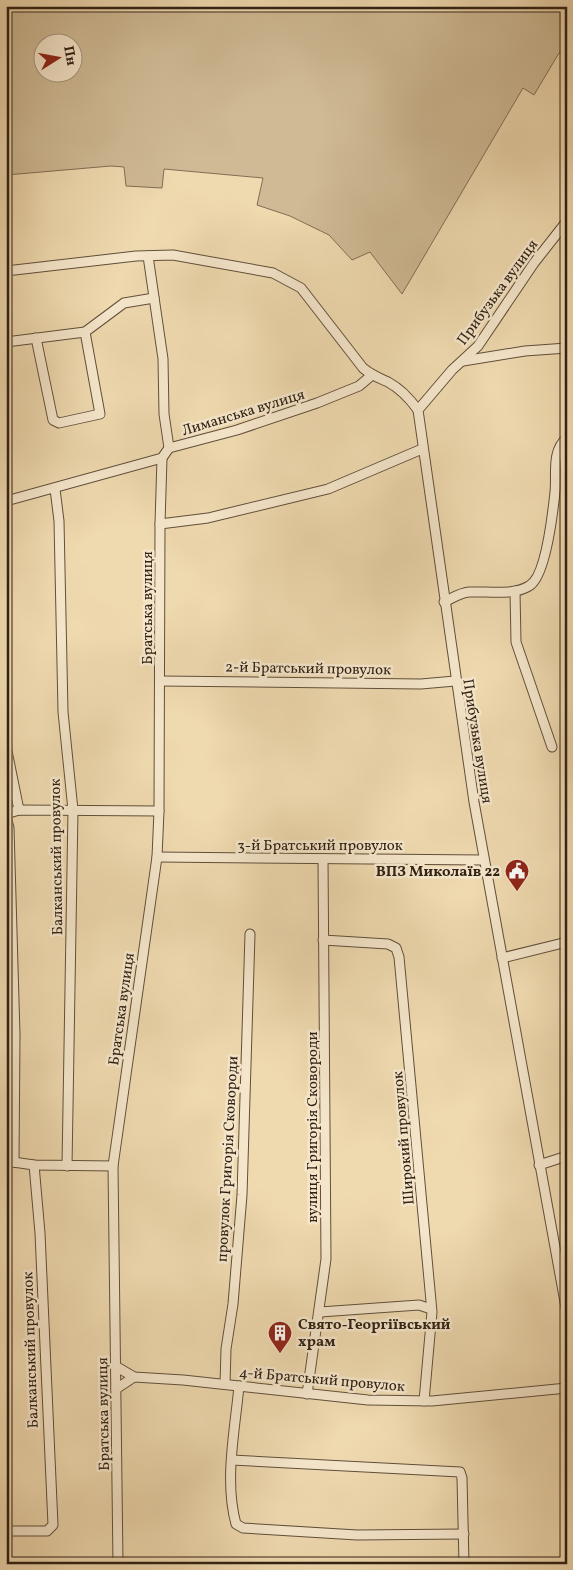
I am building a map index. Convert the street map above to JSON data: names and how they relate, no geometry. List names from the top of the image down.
{
  "streets": {
    "street": [
      "Прибузька вулиця",
      "Лиманська вулиця",
      "Братська вулиця",
      "2-й Братський провулок",
      "3-й Братський провулок",
      "Балканський провулок",
      "вулиця Григорія Сковороди",
      "Широкий провулок",
      "провулок Григорія Сковороди",
      "4-й Братський провулок"
    ]
  },
  "crossings": [
    ["Прибузька вулиця", "2-й Братський провулок"],
    ["Прибузька вулиця", "3-й Братський провулок"],
    ["Лиманська вулиця", "Братська вулиця"],
    ["Братська вулиця", "2-й Братський провулок"],
    ["Братська вулиця", "3-й Братський провулок"],
    ["Братська вулиця", "4-й Братський провулок"],
    ["3-й Братський провулок", "вулиця Григорія Сковороди"],
    ["вулиця Григорія Сковороди", "Широкий провулок"],
    ["вулиця Григорія Сковороди", "4-й Братський провулок"],
    ["Широкий провулок", "4-й Братський провулок"],
    ["провулок Григорія Сковороди", "4-й Братський провулок"]
  ],
  "places": {
    "public building": ["ВПЗ Миколаїв 22"],
    "building": ["Свято-Георгіївський храм"]
  },
  "north": "right"
}
